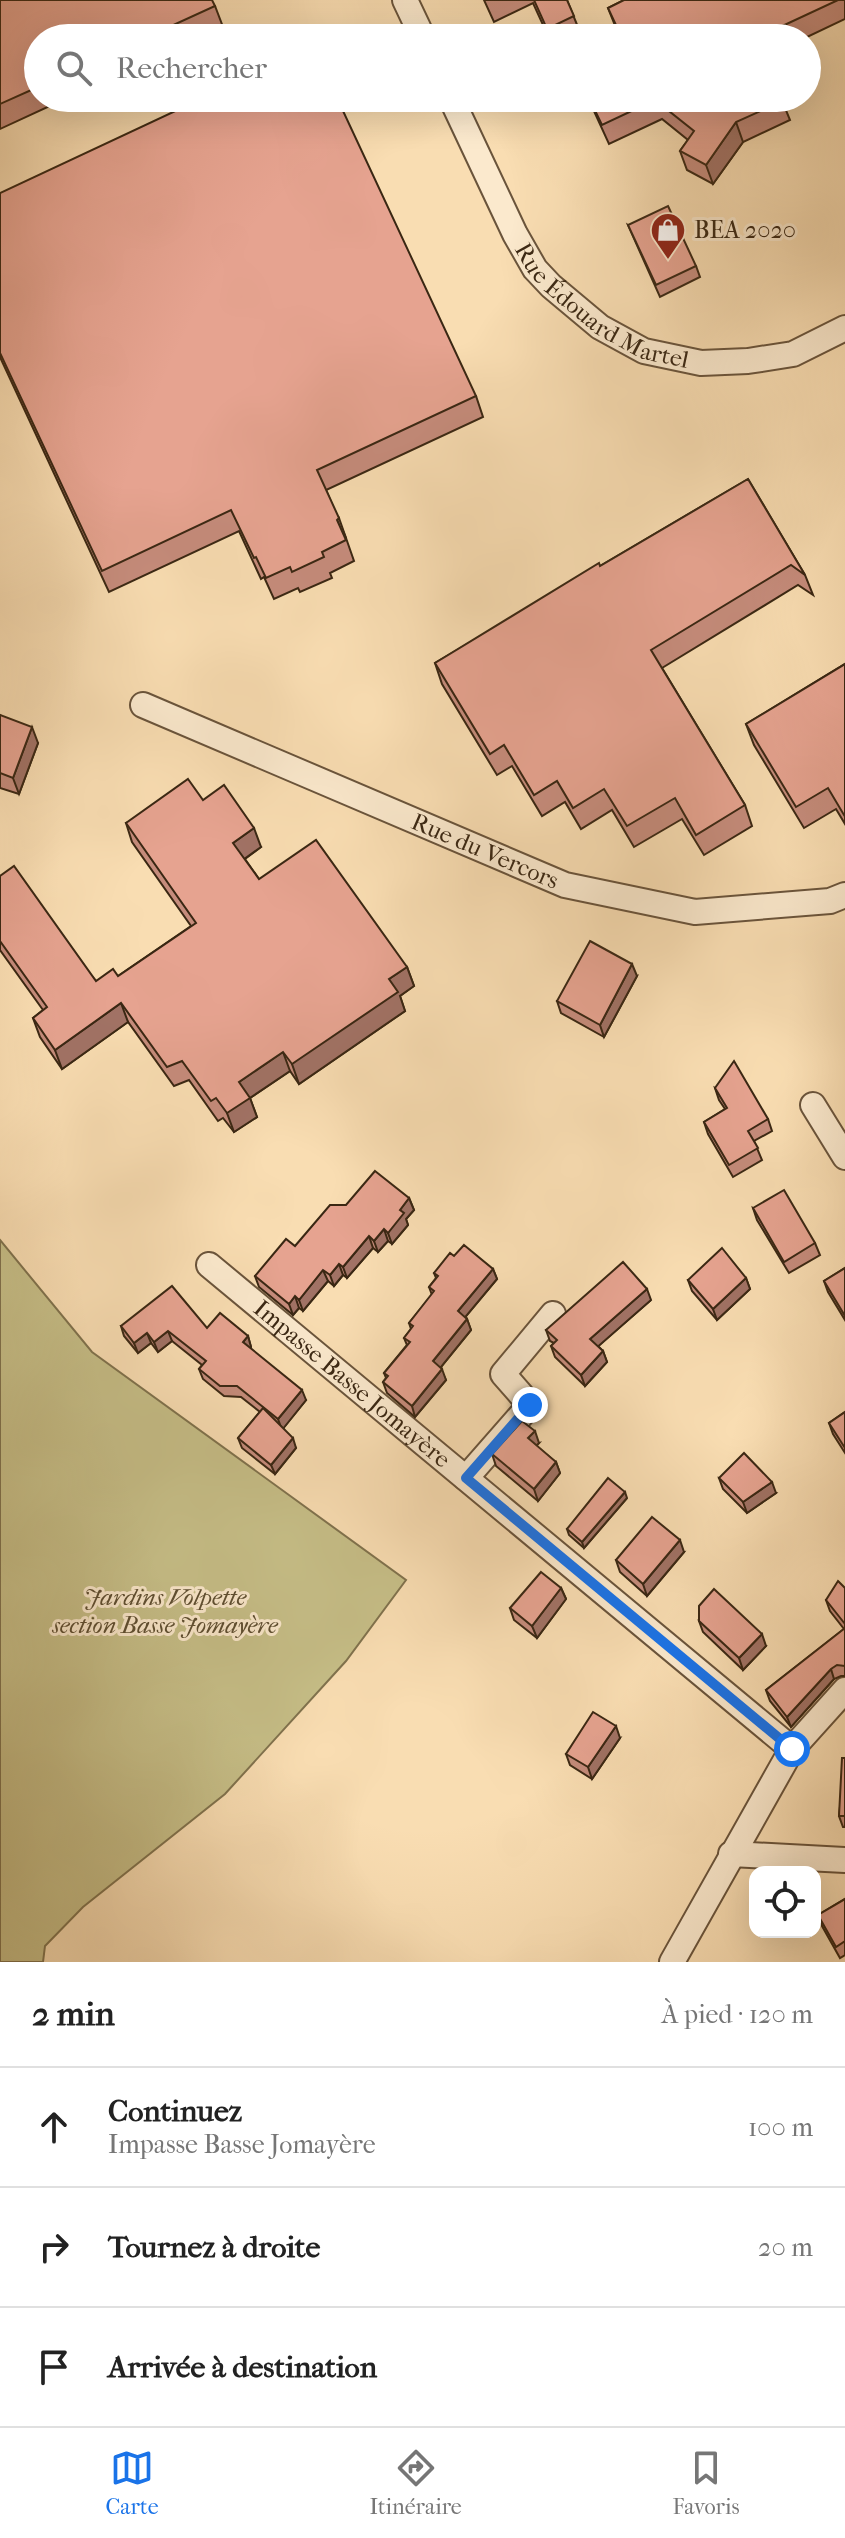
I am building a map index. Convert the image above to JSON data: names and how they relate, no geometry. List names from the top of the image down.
{
  "streets": {
    "street": ["Rue Édouard Martel", "Rue du Vercors", "Impasse Basse Jomayère"]
  },
  "parks": ["Jardins Volpette section Basse Jomayère"],
  "places": {
    "shop": ["BEA 2020"]
  },
  "page": {
    "search": "Rechercher",
    "heading": ["2 min", "À pied · 120 m"],
    "list": [
      ["Continuez", "Impasse Basse Jomayère", "100 m"],
      ["Tournez à droite", "20 m"],
      "Arrivée à destination"
    ],
    "nav": ["Carte", "Itinéraire", "Favoris"]
  }
}
